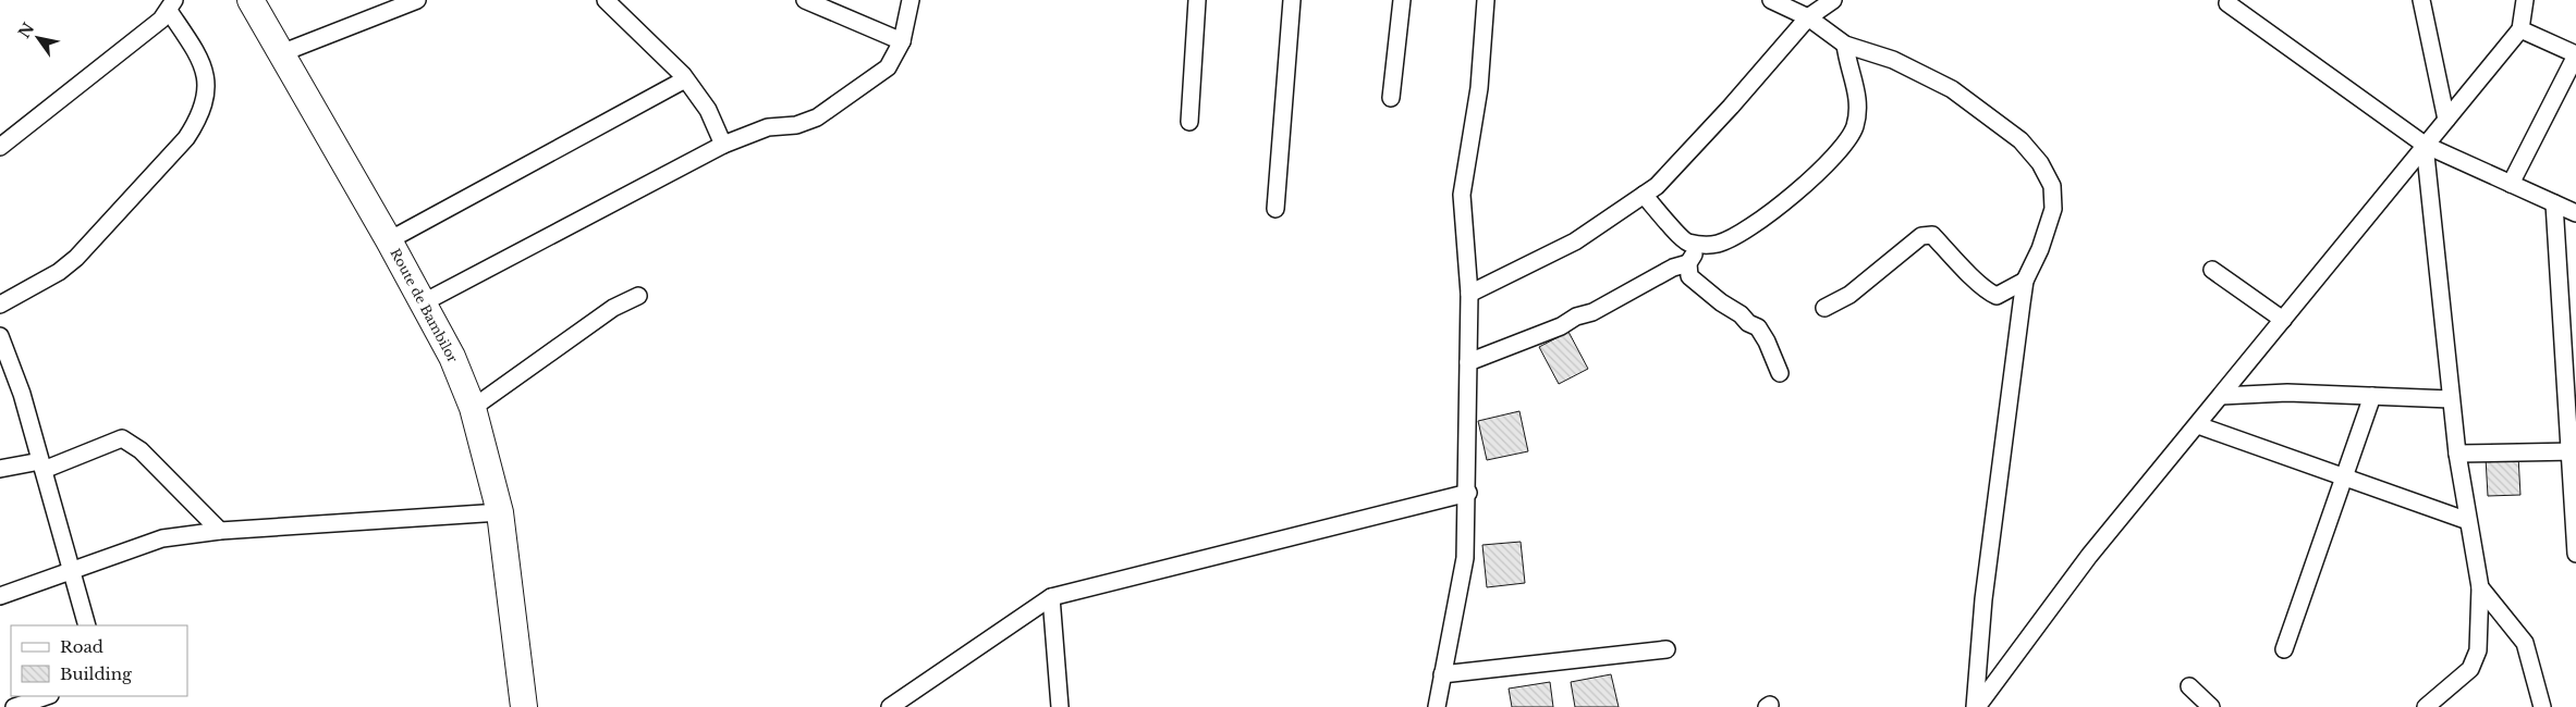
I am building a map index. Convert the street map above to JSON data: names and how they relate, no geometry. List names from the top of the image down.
{
  "streets": {
    "main road": ["Route de Bambilor"]
  },
  "legend": ["Road", "Building"],
  "north": "top left"
}
